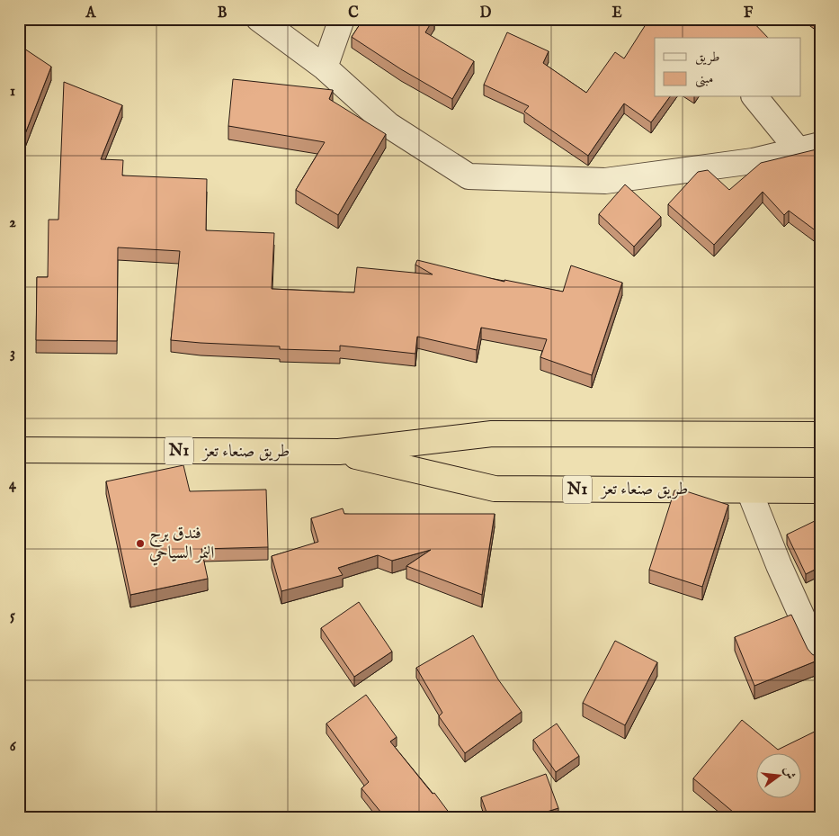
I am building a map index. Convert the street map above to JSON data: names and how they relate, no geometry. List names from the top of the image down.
{
  "streets": {
    "highway": ["N1", "طريق صنعاء تعز"]
  },
  "places": ["فندق برج النمر السياحي"],
  "legend": ["طريق", "مبنى"],
  "north": "right",
  "grid": {
    "columns": [
      "A",
      "B",
      "C",
      "D",
      "E",
      "F"
    ],
    "rows": [
      "1",
      "2",
      "3",
      "4",
      "5",
      "6"
    ]
  }
}
